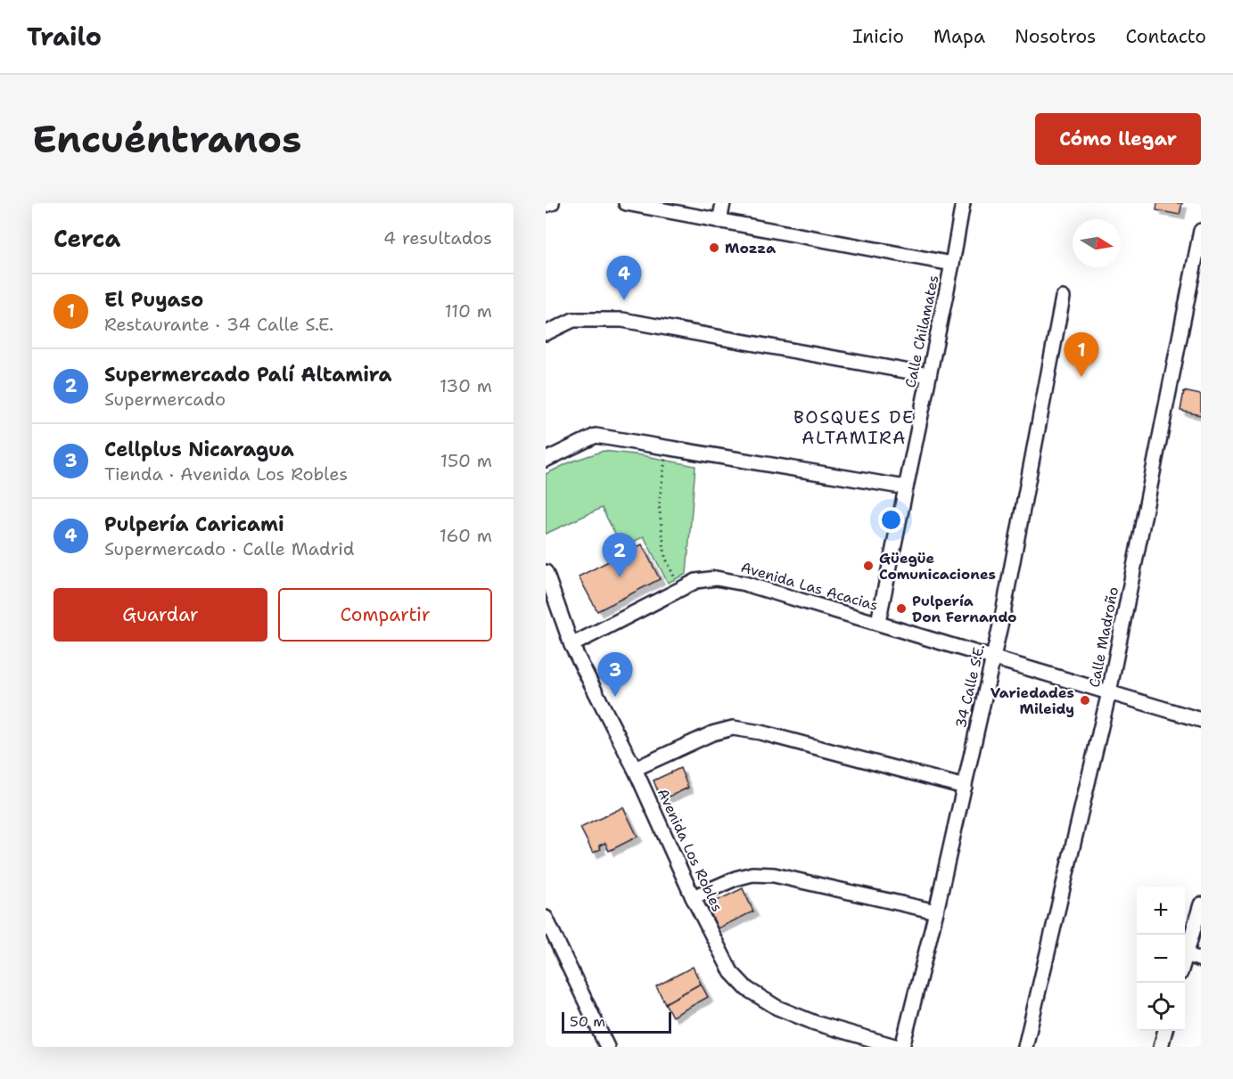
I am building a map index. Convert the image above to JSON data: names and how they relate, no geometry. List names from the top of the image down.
{
  "streets": {
    "street": [
      "Calle Chilamates",
      "Avenida Las Acacias",
      "Calle Madroño",
      "34 Calle S.E.",
      "Avenida Los Robles"
    ]
  },
  "crossings": [
    ["Calle Chilamates", "Avenida Las Acacias"],
    ["Avenida Las Acacias", "Calle Madroño"],
    ["Avenida Las Acacias", "34 Calle S.E."],
    ["Avenida Las Acacias", "Avenida Los Robles"]
  ],
  "districts": ["BOSQUES DE ALTAMIRA"],
  "places": [
    "Mozza",
    "Güegüe Comunicaciones",
    "Pulpería Don Fernando",
    "Variedades Mileidy"
  ],
  "scale_bar": "50 m",
  "north": "right",
  "page": {
    "header": "Trailo",
    "nav": [
      "Inicio",
      "Mapa",
      "Nosotros",
      "Contacto"
    ],
    "buttons": [
      "Cómo llegar",
      ["Guardar", "Compartir"]
    ],
    "title": "Encuéntranos",
    "heading": ["Cerca", "4 resultados"],
    "pins": [
      "4",
      "1",
      "2",
      "3"
    ],
    "list": [
      {
        "mark": "1",
        "name": "El Puyaso",
        "note": "Restaurante · 34 Calle S.E.",
        "value": "110 m"
      },
      {
        "mark": "2",
        "name": "Supermercado Palí Altamira",
        "note": "Supermercado",
        "value": "130 m"
      },
      {
        "mark": "3",
        "name": "Cellplus Nicaragua",
        "note": "Tienda · Avenida Los Robles",
        "value": "150 m"
      },
      {
        "mark": "4",
        "name": "Pulpería Caricami",
        "note": "Supermercado · Calle Madrid",
        "value": "160 m"
      }
    ],
    "map_buttons": ["+", "−"],
    "scale": "50 m"
  }
}
